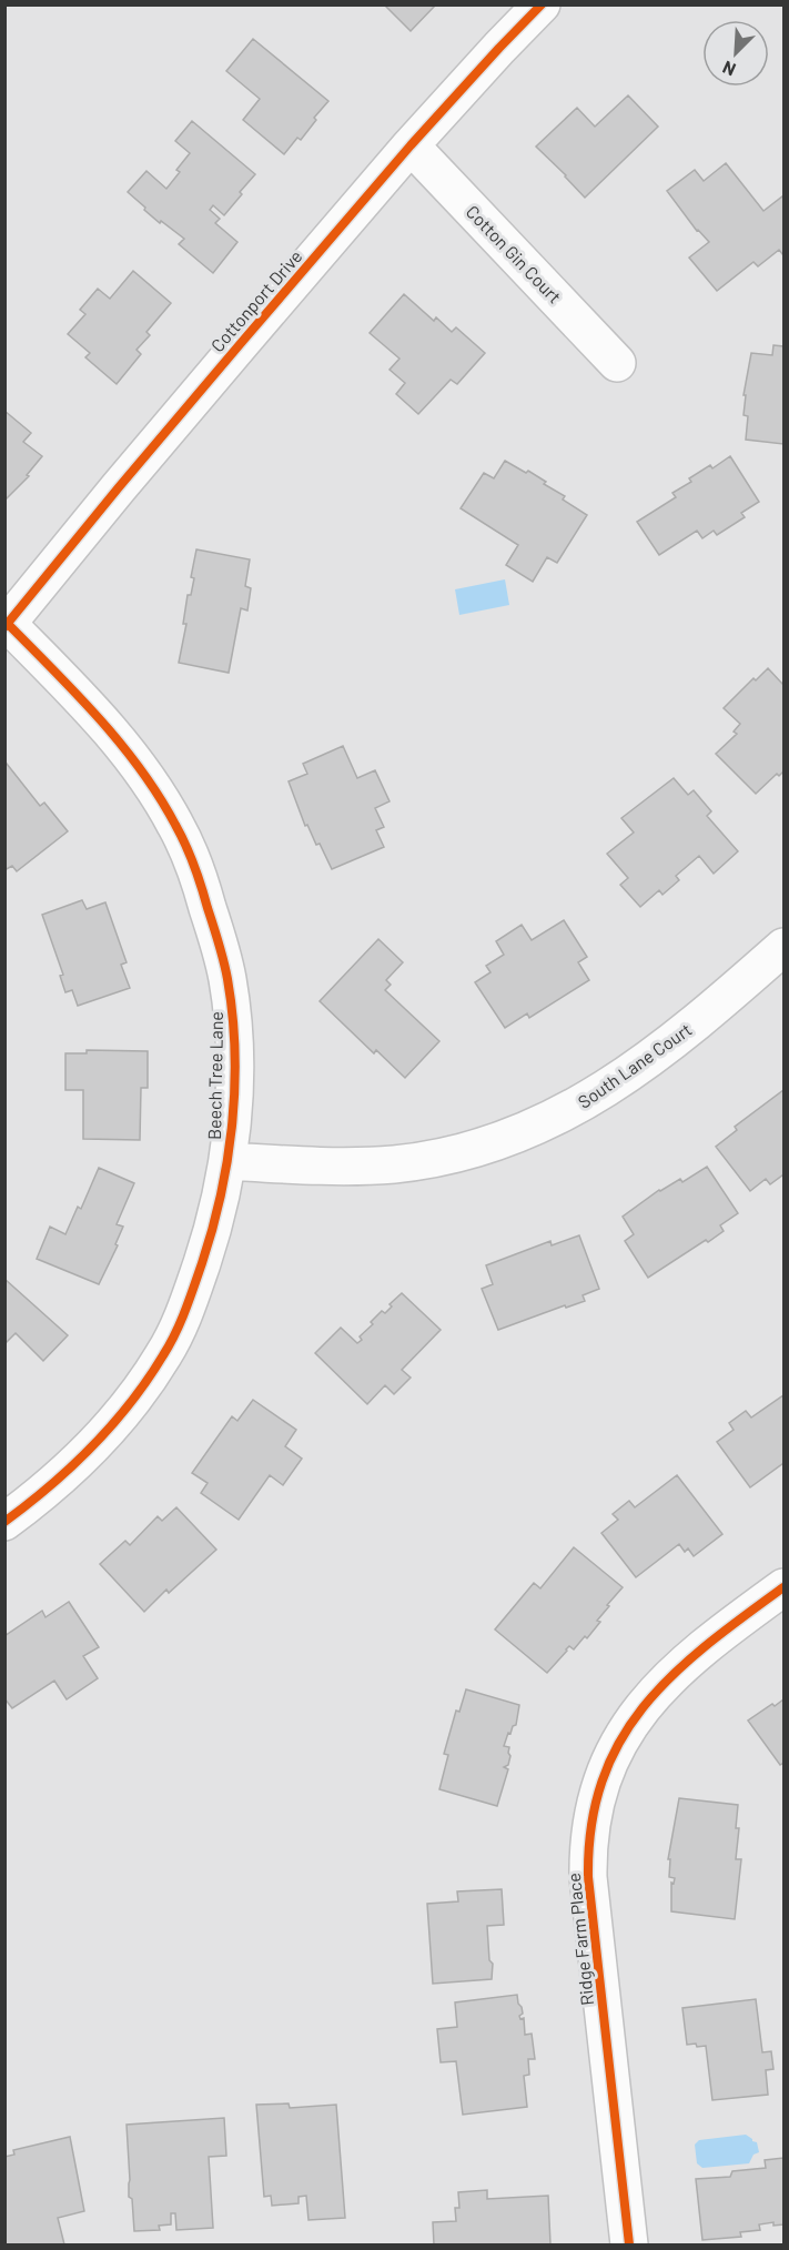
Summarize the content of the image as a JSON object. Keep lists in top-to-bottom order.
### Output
{
  "streets": {
    "street": [
      "Cotton Gin Court",
      "Cottonport Drive",
      "South Lane Court",
      "Beech Tree Lane",
      "Ridge Farm Place"
    ]
  },
  "crossings": [
    ["Cotton Gin Court", "Cottonport Drive"],
    ["Cottonport Drive", "Beech Tree Lane"],
    ["South Lane Court", "Beech Tree Lane"]
  ],
  "north": "bottom left"
}
